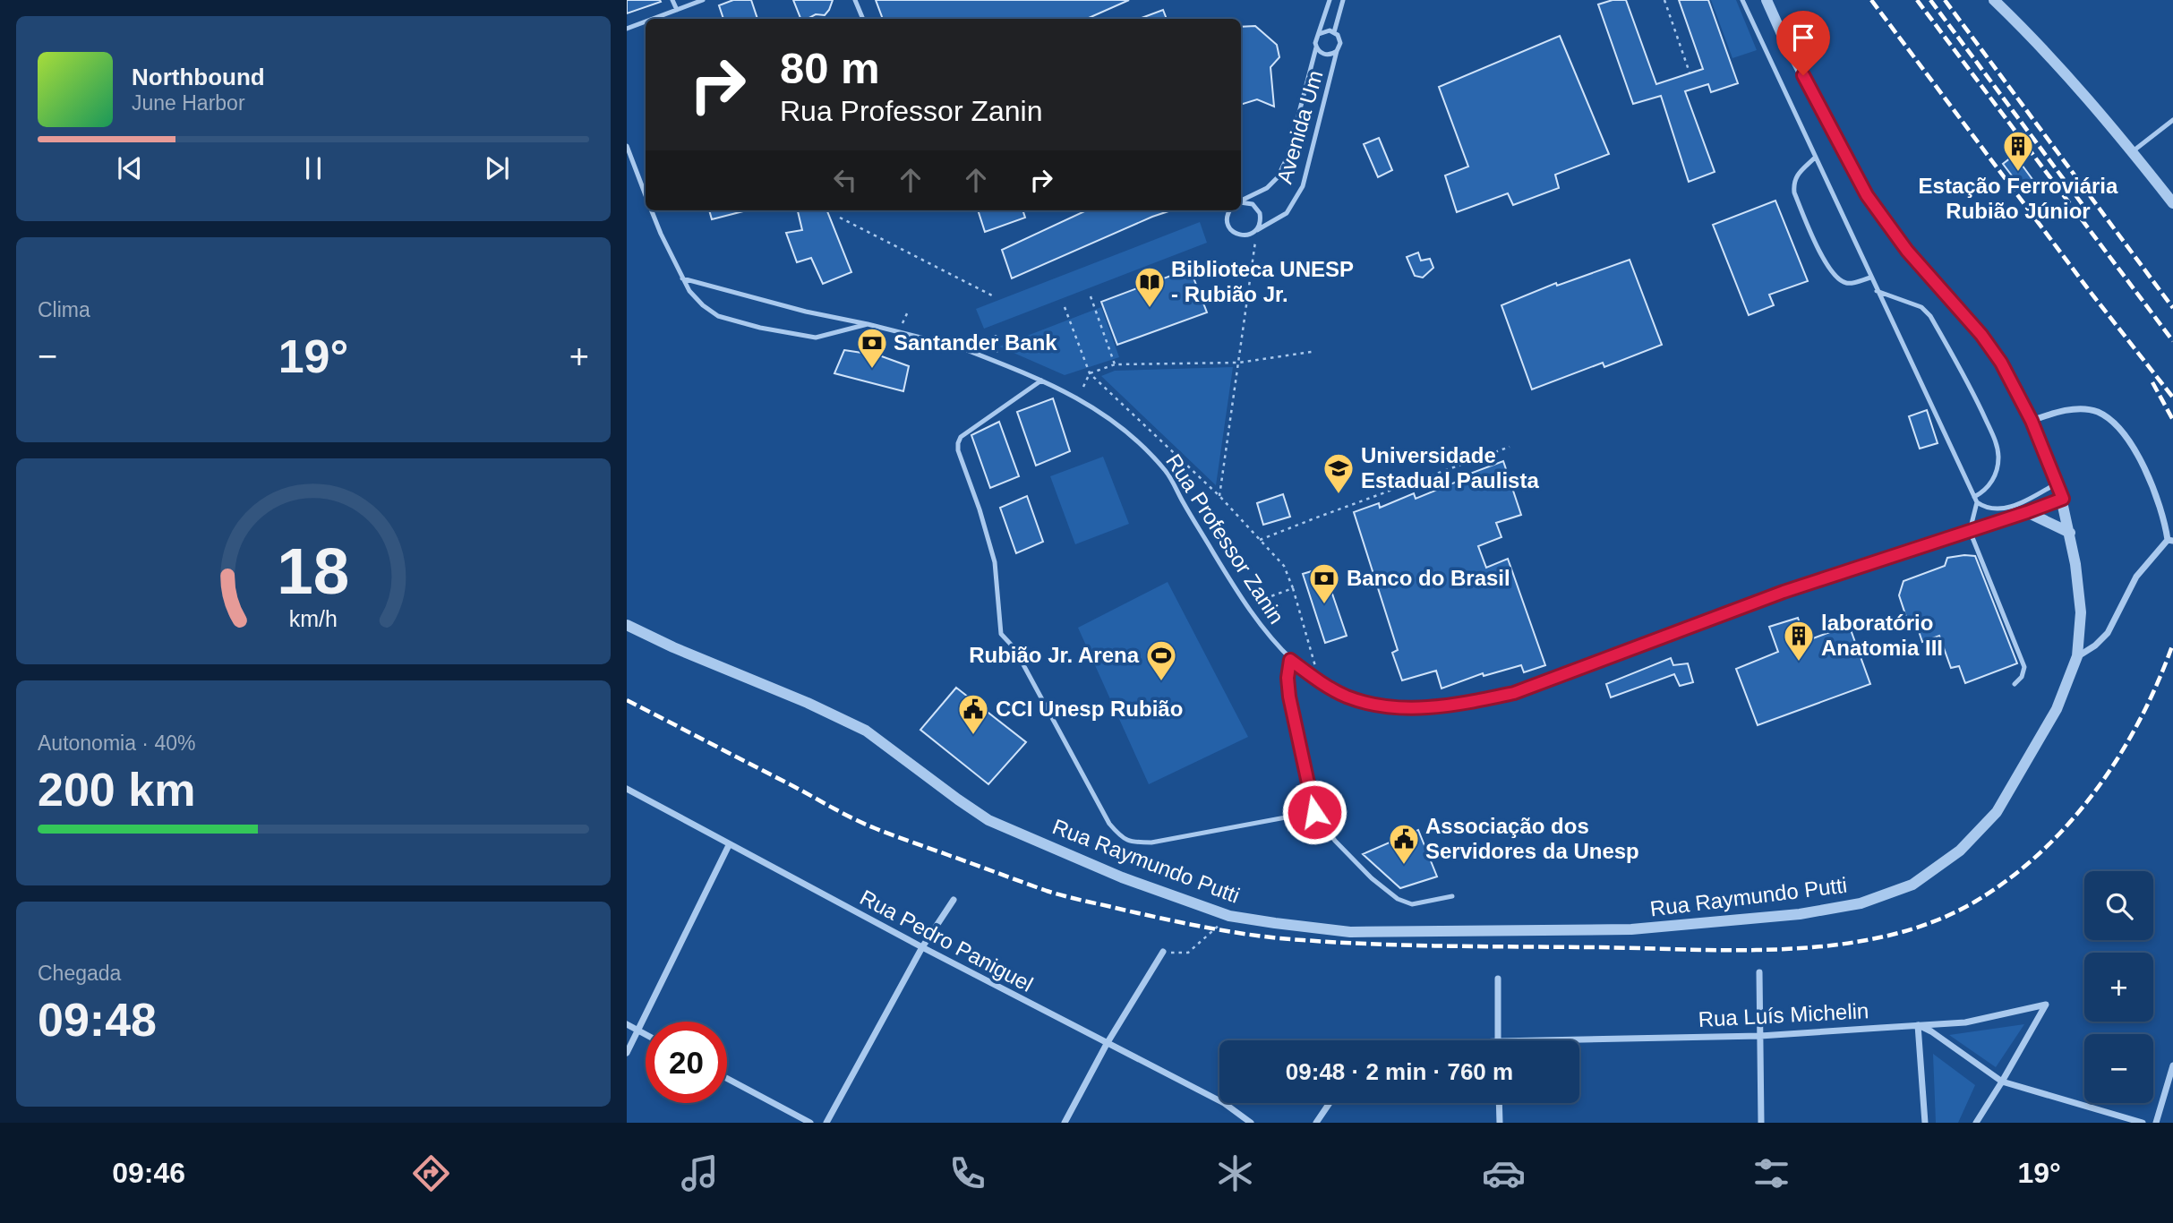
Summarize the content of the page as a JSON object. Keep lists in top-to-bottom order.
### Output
{
  "streets": {
    "street": ["Rua Raymundo Putti", "Rua Pedro Paniguel", "Rua Luís Michelin"],
    "lane": ["Avenida Um", "Rua Professor Zanin"]
  },
  "crossings": [
    ["Rua Professor Zanin", "Rua Raymundo Putti"]
  ],
  "places": {
    "building": ["Estação Ferroviária Rubião Júnior", "laboratório Anatomia III"],
    "library": ["Biblioteca UNESP - Rubião Jr."],
    "bank": ["Santander Bank", "Banco do Brasil"],
    "school or university": ["Universidade Estadual Paulista"],
    "sports": ["Rubião Jr. Arena"],
    "public building": ["CCI Unesp Rubião", "Associação dos Servidores da Unesp"]
  },
  "page": {
    "turn": ["80 m", "Rua Professor Zanin"],
    "song": ["Northbound", "June Harbor"],
    "tile": [
      "Clima",
      ["Autonomia · 40%", "200 km"],
      ["Chegada", "09:48"]
    ],
    "heat": ["−", "19°", "+"],
    "map_buttons": ["+", "−"],
    "limit": "20",
    "trip": "09:48 · 2 min · 760 m",
    "tabs": ["09:46", "19°"],
    "gauge": ["18", "km/h"]
  }
}
